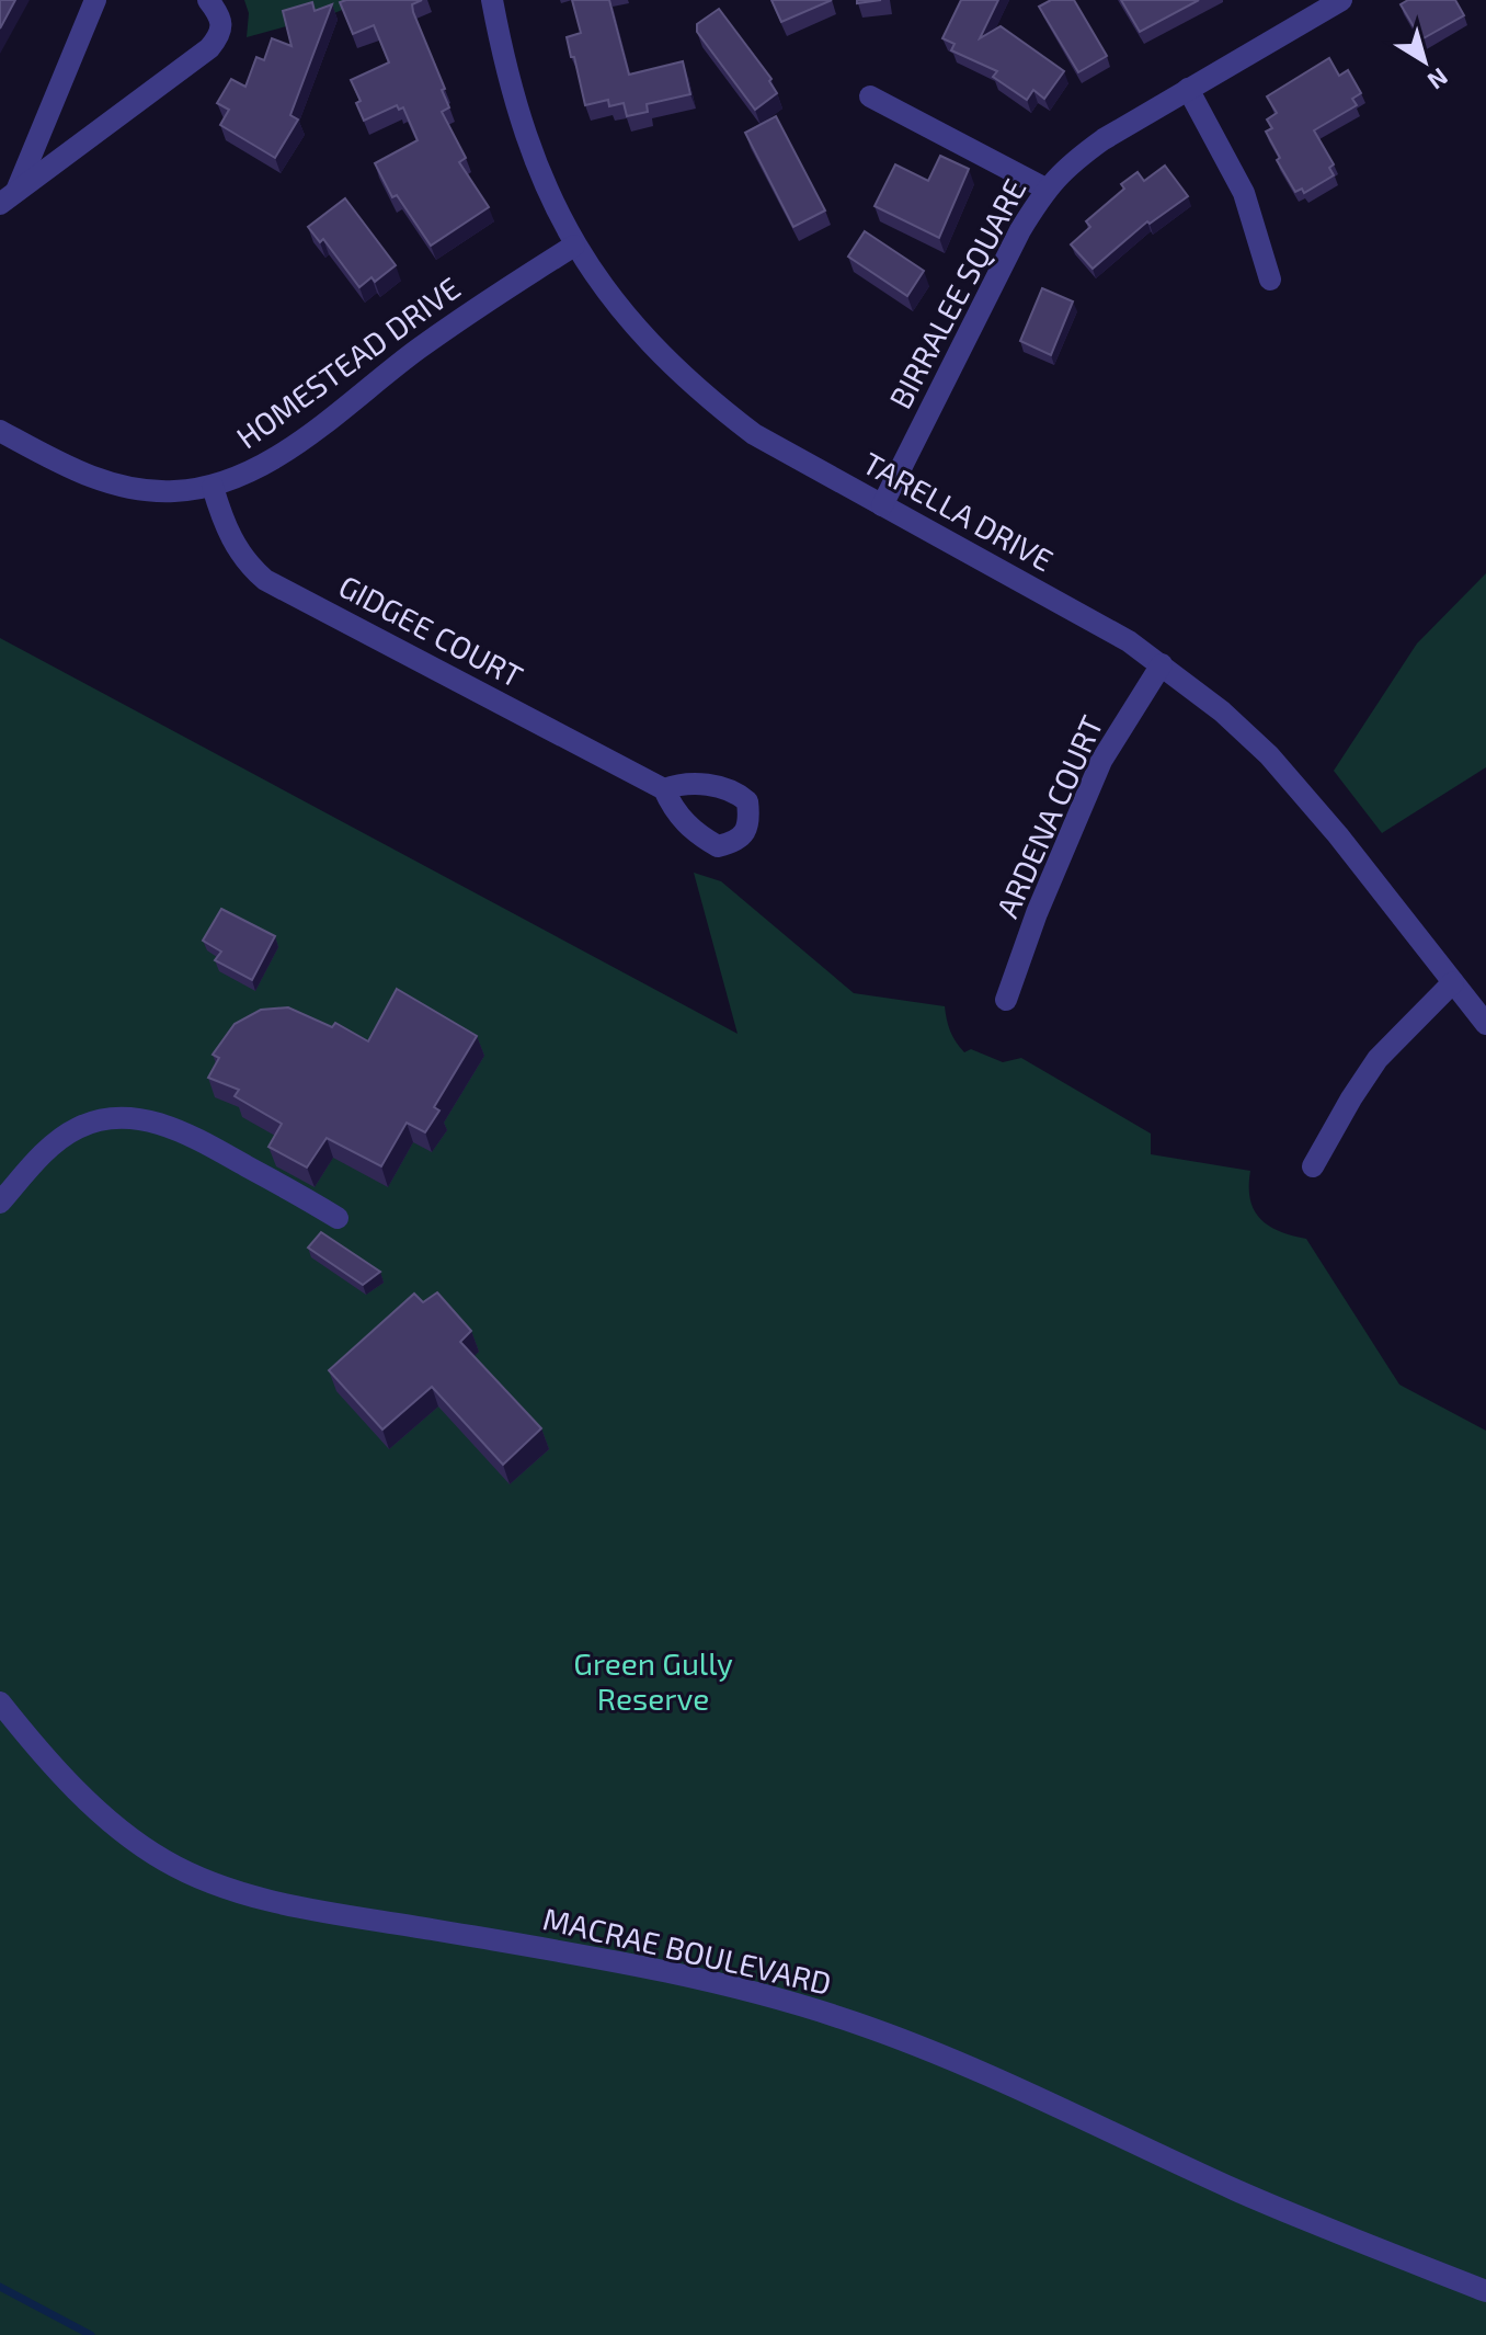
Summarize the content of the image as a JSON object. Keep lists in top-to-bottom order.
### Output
{
  "streets": {
    "street": [
      "BIRRALEE SQUARE",
      "HOMESTEAD DRIVE",
      "TARELLA DRIVE",
      "GIDGEE COURT",
      "ARDENA COURT",
      "MACRAE BOULEVARD"
    ]
  },
  "crossings": [
    ["BIRRALEE SQUARE", "TARELLA DRIVE"],
    ["HOMESTEAD DRIVE", "TARELLA DRIVE"],
    ["HOMESTEAD DRIVE", "GIDGEE COURT"],
    ["TARELLA DRIVE", "ARDENA COURT"]
  ],
  "parks": ["Green Gully Reserve"],
  "north": "bottom right"
}
